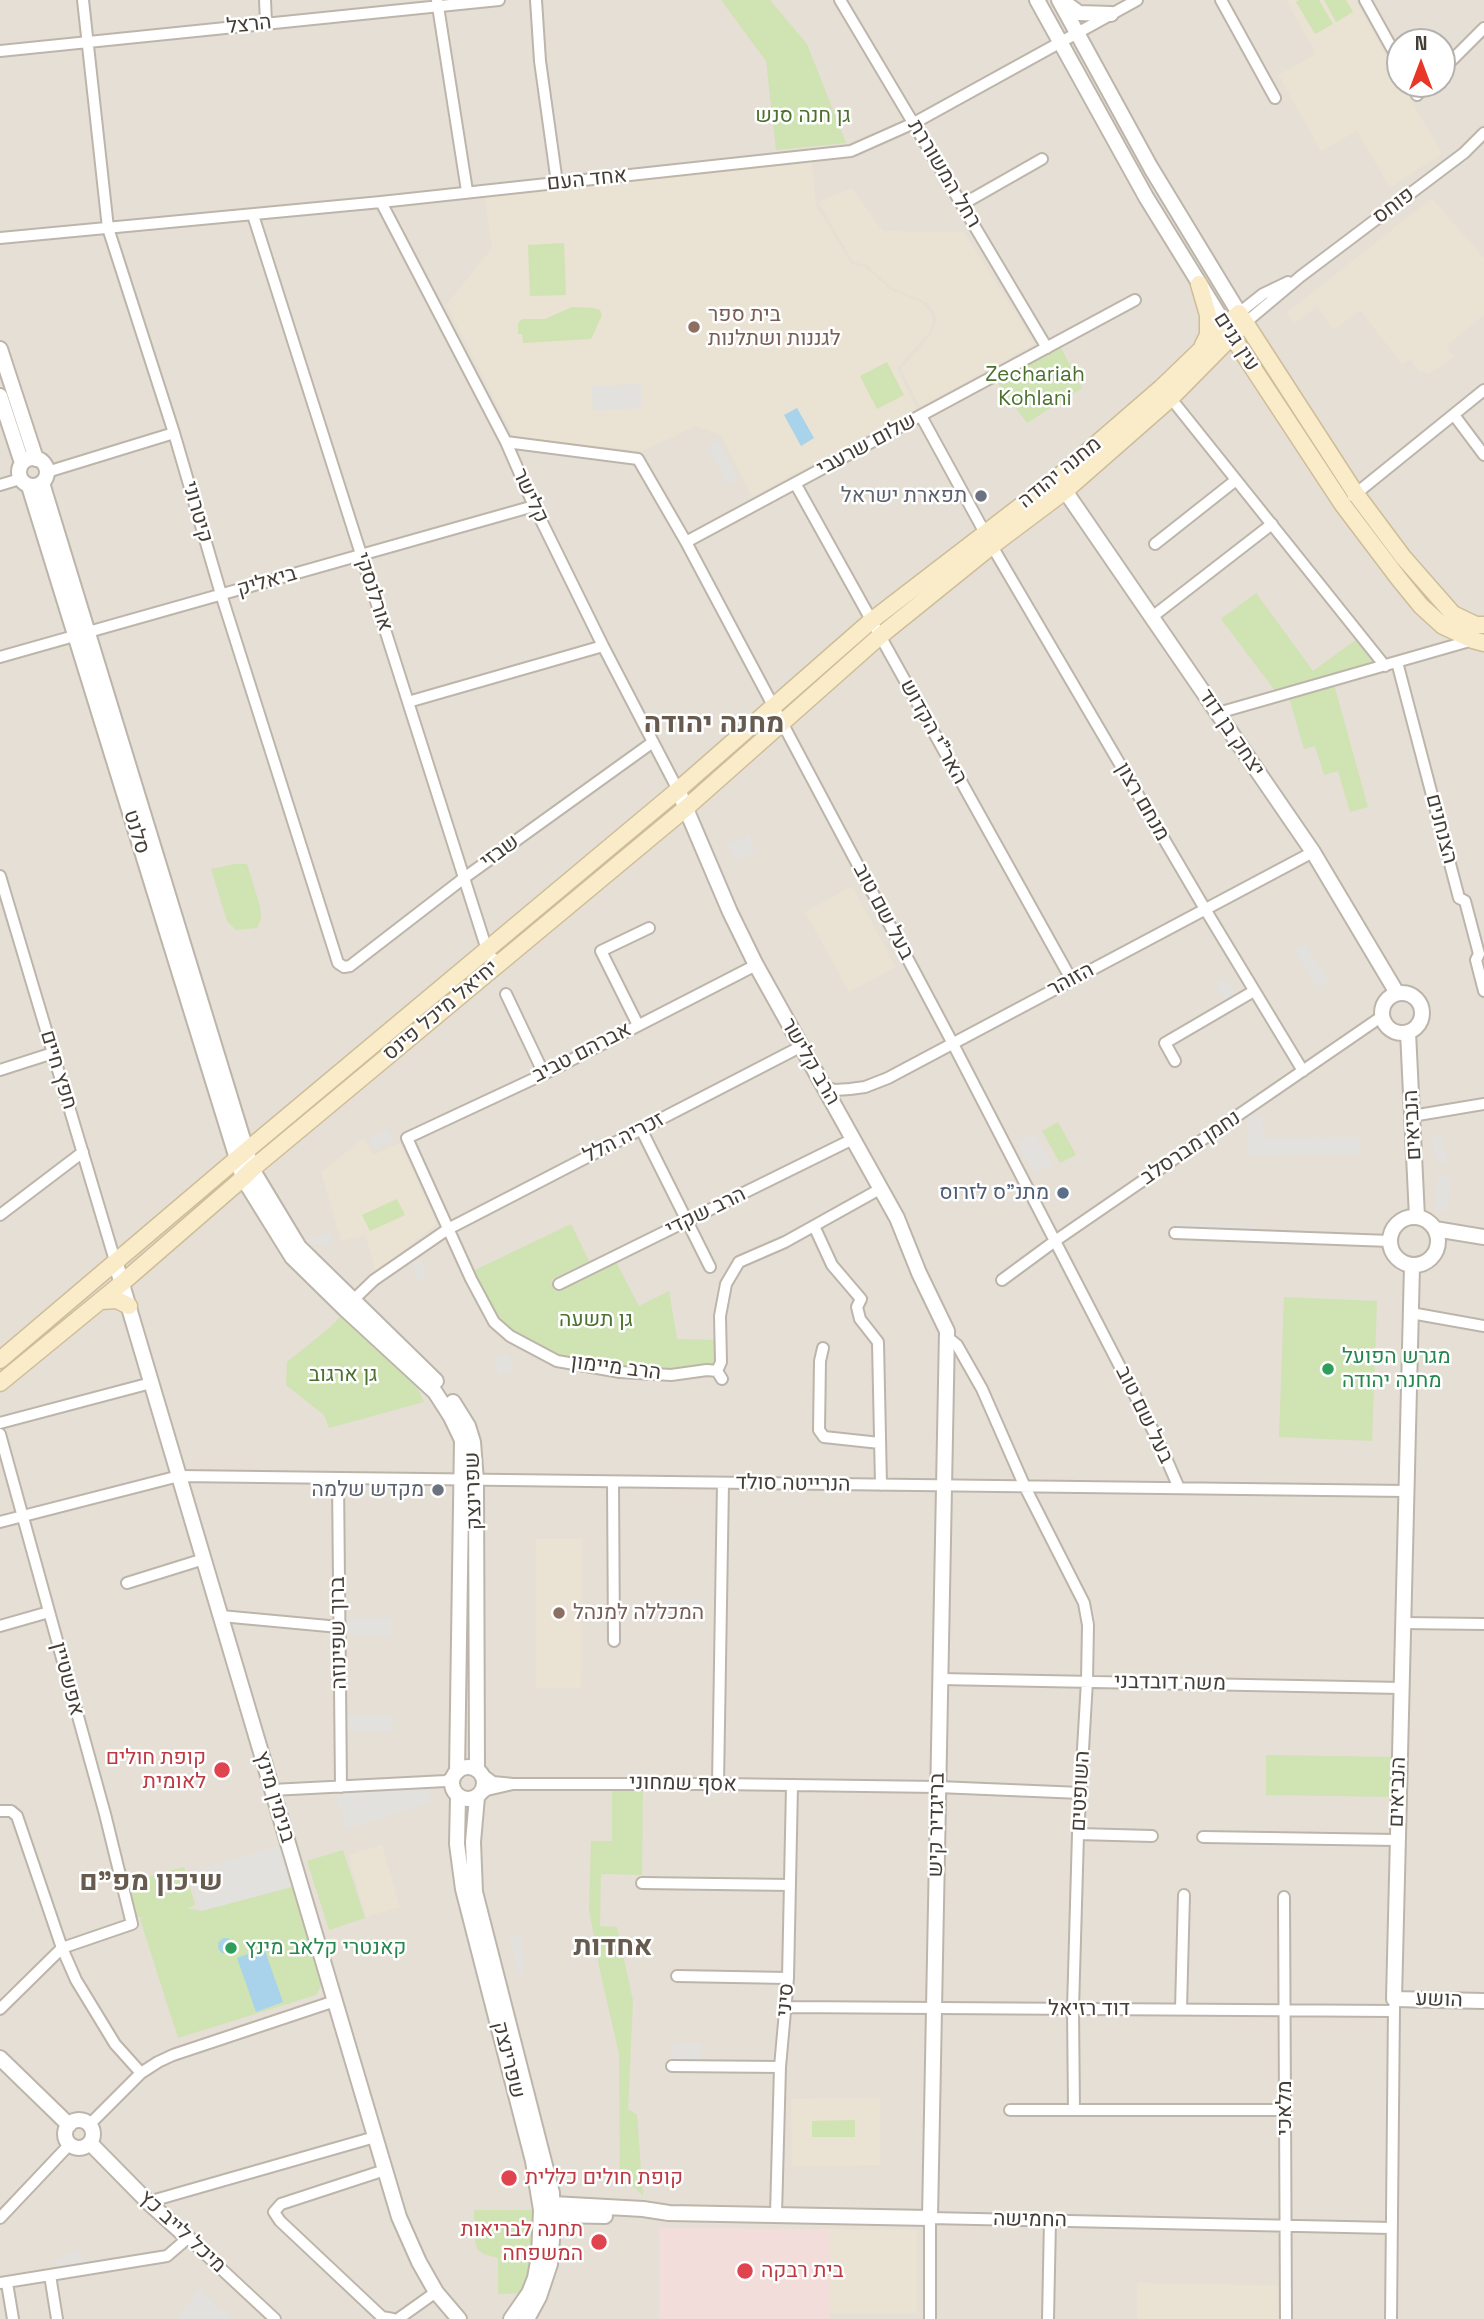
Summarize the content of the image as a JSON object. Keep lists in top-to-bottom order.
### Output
{
  "streets": {
    "main road": [
      "פוחס",
      "עין גנים",
      "מחנה יהודה",
      "יחיאל מיכל פינס"
    ],
    "street": [
      "הרצל",
      "רחל המשוררת",
      "אחד העם",
      "שלום שרעבי",
      "קלישר",
      "קיטרוני",
      "ביאליק",
      "אורלנסקי",
      "האר\"י הקדוש",
      "יצחק בן דוד",
      "מנחם רצון",
      "הצנחנים",
      "סלנט",
      "שבזי",
      "בעל שם טוב",
      "הזוהר",
      "אברהם טביב",
      "הרב קלישר",
      "חפץ חיים",
      "הנביאים",
      "זכריה הלל",
      "נחמן מברסלב",
      "הרב שקדי",
      "הרב מיימון",
      "הנרייטה סולד",
      "שפרינצק",
      "ברוך שפינוזה",
      "אפשטיין",
      "משה דובדבני",
      "אסף שמחוני",
      "השופטים",
      "בנימין מינץ",
      "בריגדיר קיש",
      "סיני",
      "הושע",
      "דוד רזיאל",
      "מלאכי",
      "החמישה",
      "מיכל לייב כץ"
    ]
  },
  "crossings": [
    ["הרצל", "קיטרוני"],
    ["רחל המשוררת", "אחד העם"],
    ["רחל המשוררת", "שלום שרעבי"],
    ["אחד העם", "עין גנים"],
    ["אחד העם", "קלישר"],
    ["אחד העם", "קיטרוני"],
    ["אחד העם", "אורלנסקי"],
    ["פוחס", "עין גנים"],
    ["פוחס", "מחנה יהודה"],
    ["עין גנים", "מחנה יהודה"],
    ["שלום שרעבי", "האר\"י הקדוש"],
    ["שלום שרעבי", "מנחם רצון"],
    ["שלום שרעבי", "בעל שם טוב"],
    ["מחנה יהודה", "האר\"י הקדוש"],
    ["מחנה יהודה", "יצחק בן דוד"],
    ["מחנה יהודה", "מנחם רצון"],
    ["מחנה יהודה", "יחיאל מיכל פינס"],
    ["קלישר", "ביאליק"],
    ["קלישר", "שבזי"],
    ["קלישר", "בעל שם טוב"],
    ["קלישר", "יחיאל מיכל פינס"],
    ["קלישר", "הרב קלישר"],
    ["קיטרוני", "ביאליק"],
    ["קיטרוני", "שבזי"],
    ["ביאליק", "אורלנסקי"],
    ["ביאליק", "סלנט"],
    ["אורלנסקי", "שבזי"],
    ["אורלנסקי", "יחיאל מיכל פינס"],
    ["האר\"י הקדוש", "הזוהר"],
    ["האר\"י הקדוש", "יחיאל מיכל פינס"],
    ["יצחק בן דוד", "הזוהר"],
    ["יצחק בן דוד", "הנביאים"],
    ["יצחק בן דוד", "נחמן מברסלב"],
    ["מנחם רצון", "הזוהר"],
    ["מנחם רצון", "נחמן מברסלב"],
    ["סלנט", "יחיאל מיכל פינס"],
    ["סלנט", "שפרינצק"],
    ["בעל שם טוב", "הזוהר"],
    ["בעל שם טוב", "יחיאל מיכל פינס"],
    ["בעל שם טוב", "נחמן מברסלב"],
    ["בעל שם טוב", "הנרייטה סולד"],
    ["הזוהר", "הרב קלישר"],
    ["יחיאל מיכל פינס", "הרב קלישר"],
    ["יחיאל מיכל פינס", "חפץ חיים"],
    ["יחיאל מיכל פינס", "שפרינצק"],
    ["יחיאל מיכל פינס", "בנימין מינץ"],
    ["אברהם טביב", "הרב קלישר"],
    ["אברהם טביב", "הרב מיימון"],
    ["הרב קלישר", "זכריה הלל"],
    ["הרב קלישר", "הרב שקדי"],
    ["הרב קלישר", "השופטים"],
    ["הרב קלישר", "בריגדיר קיש"],
    ["חפץ חיים", "בנימין מינץ"],
    ["הנביאים", "נחמן מברסלב"],
    ["הנביאים", "הנרייטה סולד"],
    ["הנביאים", "משה דובדבני"],
    ["הנביאים", "הושע"],
    ["הנביאים", "דוד רזיאל"],
    ["הנביאים", "החמישה"],
    ["זכריה הלל", "הרב מיימון"],
    ["זכריה הלל", "שפרינצק"],
    ["הנרייטה סולד", "שפרינצק"],
    ["הנרייטה סולד", "ברוך שפינוזה"],
    ["הנרייטה סולד", "אפשטיין"],
    ["הנרייטה סולד", "השופטים"],
    ["הנרייטה סולד", "בנימין מינץ"],
    ["הנרייטה סולד", "בריגדיר קיש"],
    ["שפרינצק", "אסף שמחוני"],
    ["שפרינצק", "החמישה"],
    ["משה דובדבני", "השופטים"],
    ["משה דובדבני", "בריגדיר קיש"],
    ["אסף שמחוני", "השופטים"],
    ["אסף שמחוני", "בריגדיר קיש"],
    ["אסף שמחוני", "סיני"],
    ["השופטים", "בריגדיר קיש"],
    ["השופטים", "דוד רזיאל"],
    ["בריגדיר קיש", "דוד רזיאל"],
    ["בריגדיר קיש", "החמישה"],
    ["סיני", "דוד רזיאל"],
    ["סיני", "החמישה"],
    ["הושע", "דוד רזיאל"],
    ["דוד רזיאל", "מלאכי"],
    ["מלאכי", "החמישה"]
  ],
  "districts": ["מחנה יהודה", "שיכון מפ\"ם", "אחדות"],
  "parks": [
    "גן חנה סנש",
    "Zechariah Kohlani",
    "גן תשעה",
    "גן ארגוב"
  ],
  "places": [
    "בית ספר לגננות ושתלנות",
    "תפארת ישראל",
    "מתנ\"ס לזרוס",
    "מגרש הפועל מחנה יהודה",
    "מקדש שלמה",
    "המכללה למנהל",
    "קופת חולים לאומית",
    "קאנטרי קלאב מינץ",
    "קופת חולים כללית",
    "תחנה לבריאות המשפחה",
    "בית רבקה"
  ],
  "north": "top"
}
